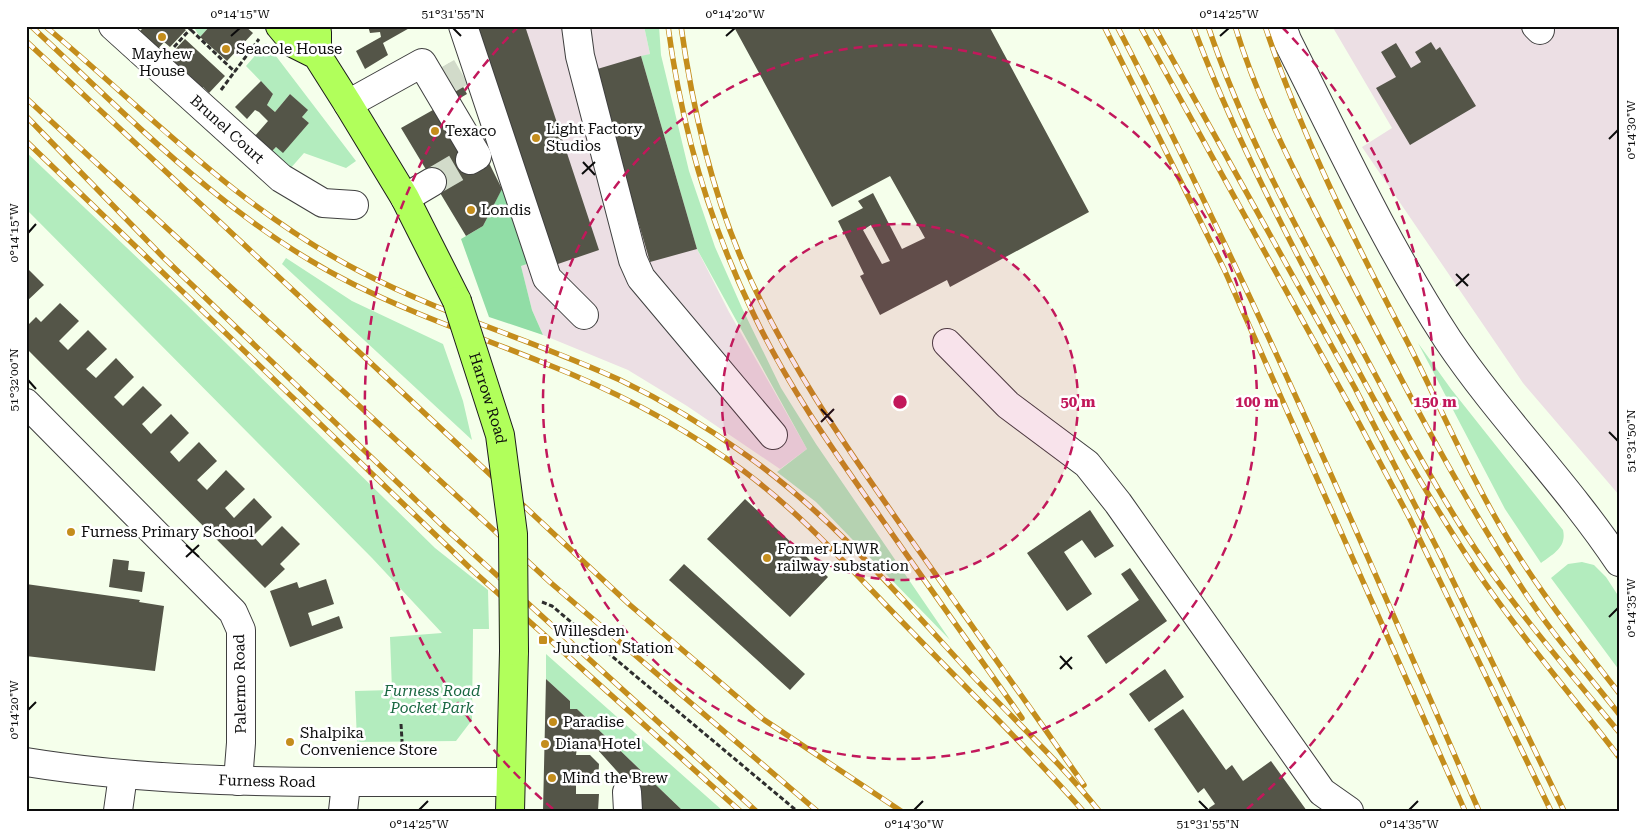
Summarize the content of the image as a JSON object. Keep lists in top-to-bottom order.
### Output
{
  "streets": {
    "main road": ["Harrow Road"],
    "street": ["Brunel Court", "Palermo Road", "Furness Road"]
  },
  "crossings": [
    ["Harrow Road", "Furness Road"],
    ["Palermo Road", "Furness Road"]
  ],
  "parks": ["Furness Road Pocket Park"],
  "places": {
    "other": [
      "Mayhew House",
      "Seacole House",
      "Texaco",
      "Light Factory Studios",
      "Londis",
      "Furness Primary School",
      "Former LNWR railway substation",
      "Paradise",
      "Shalpika Convenience Store",
      "Diana Hotel",
      "Mind the Brew"
    ],
    "transit": ["Willesden Junction Station"]
  },
  "coordinates": [
    "0°14'15\"W",
    "51°31'55\"N",
    "0°14'20\"W",
    "0°14'25\"W",
    "0°14'30\"W",
    "51°32'00\"N",
    "51°31'50\"N",
    "0°14'35\"W"
  ],
  "rings": ["50 m", "100 m", "150 m"]
}
